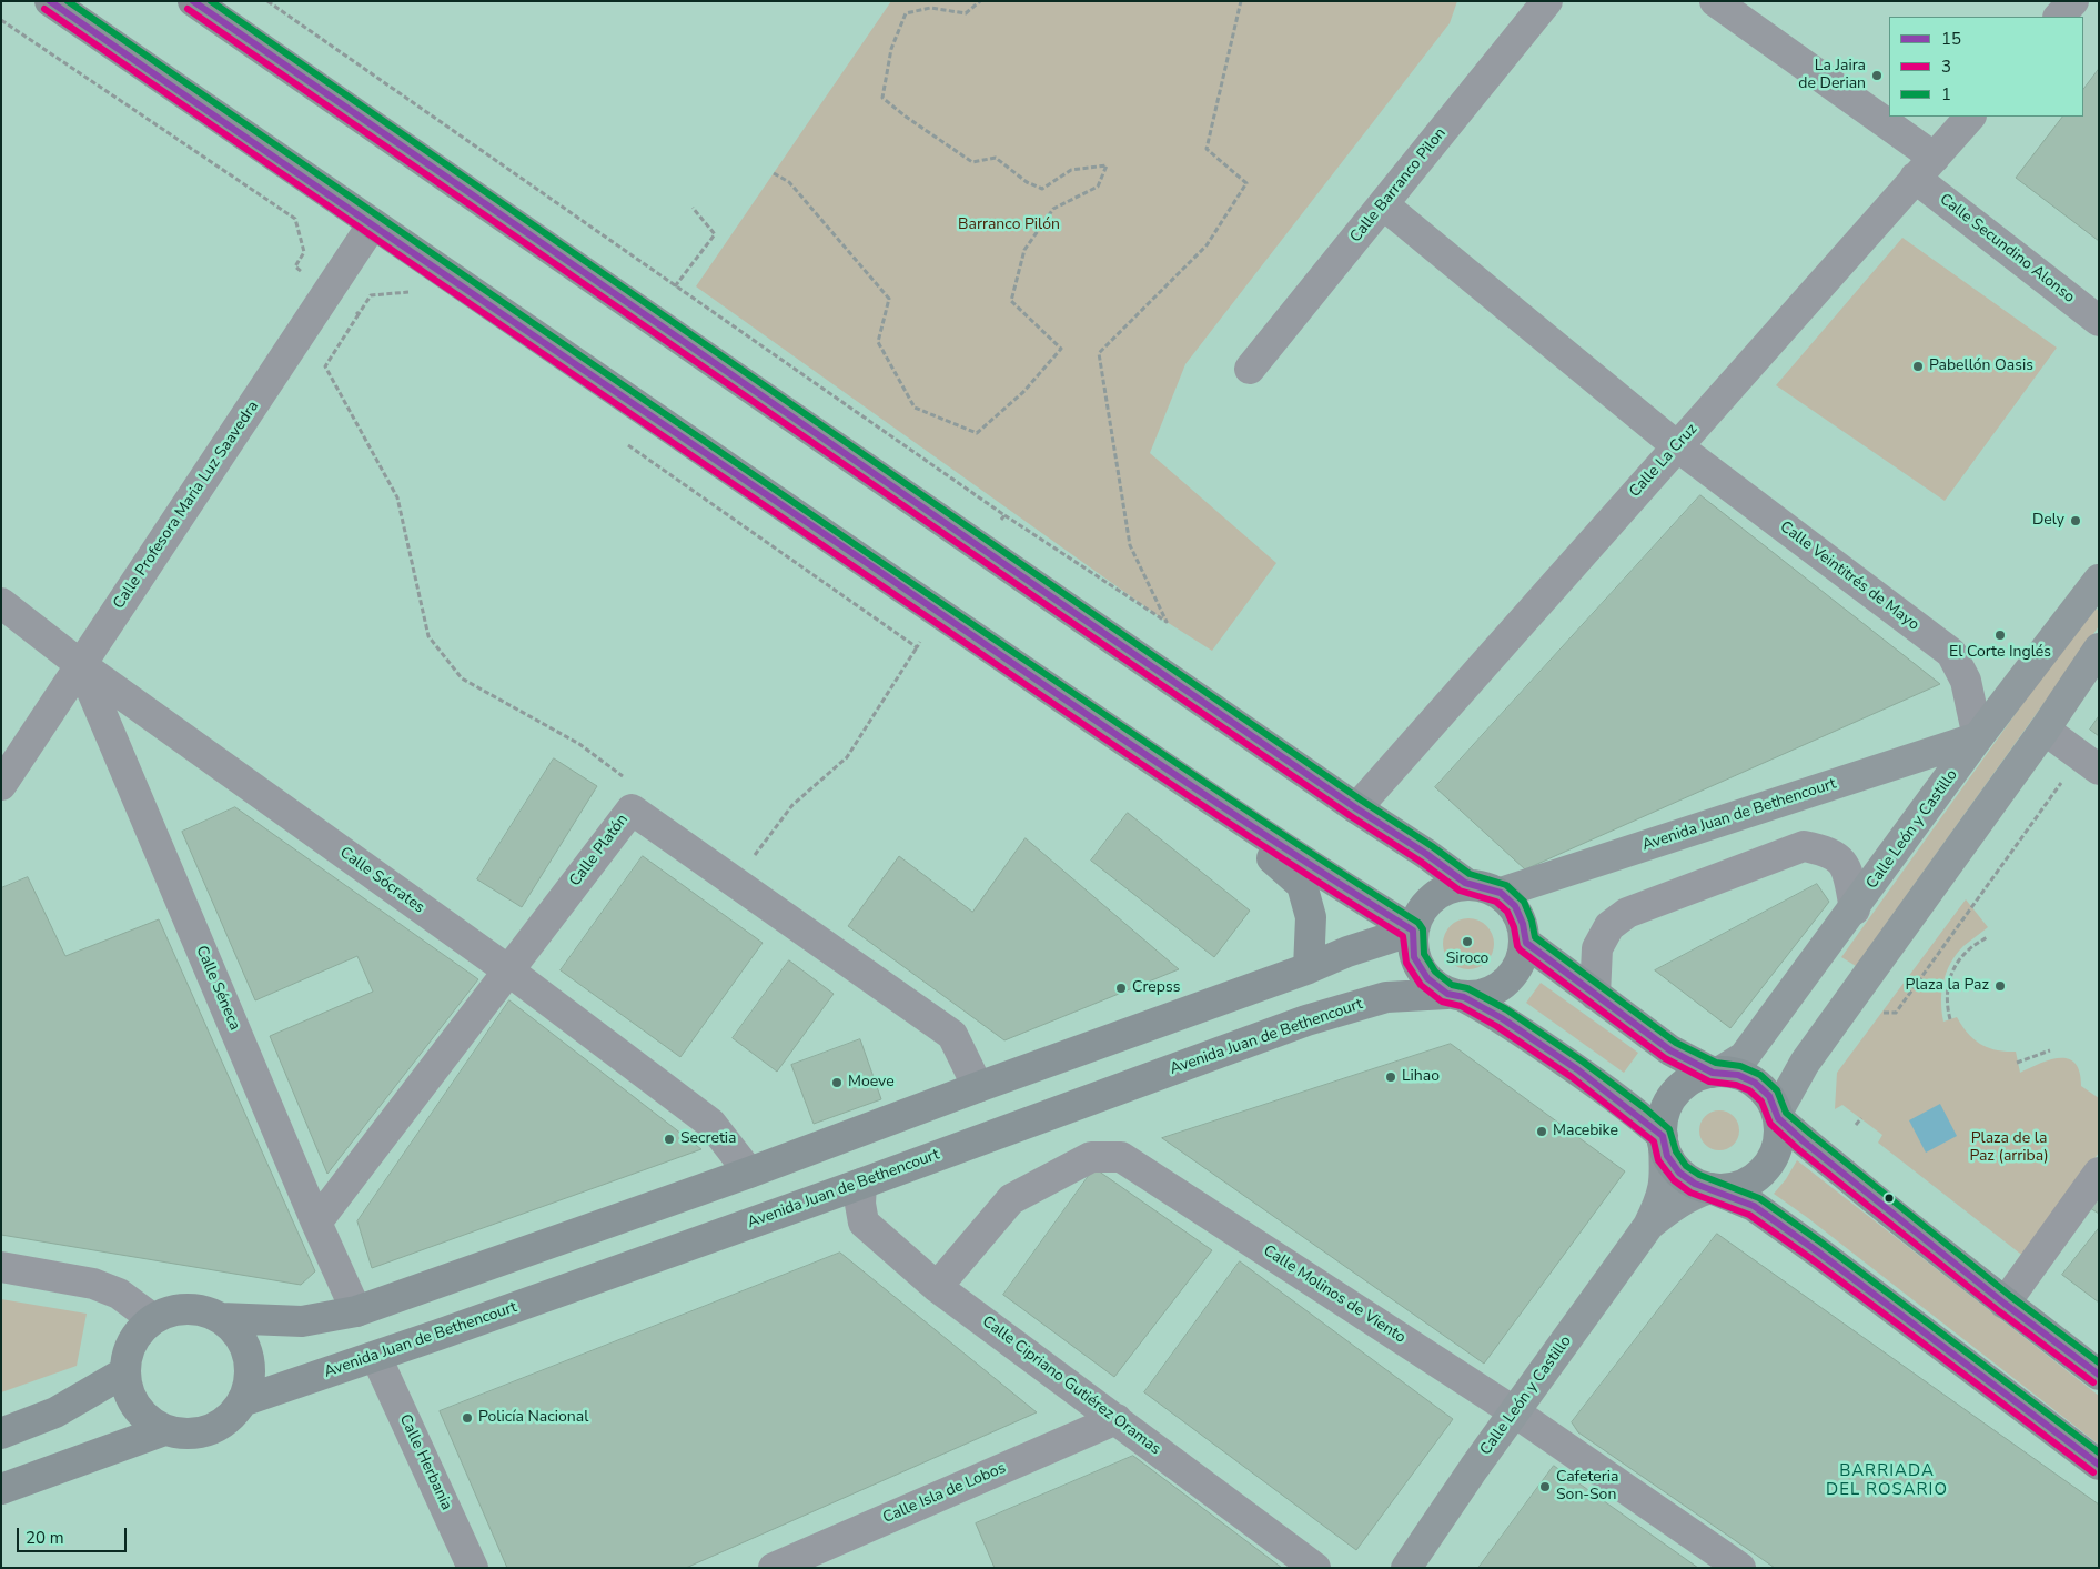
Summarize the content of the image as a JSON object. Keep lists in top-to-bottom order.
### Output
{
  "streets": {
    "main road": ["Avenida Juan de Bethencourt", "Calle León y Castillo"],
    "street": [
      "Calle Barranco Pilon",
      "Calle Secundino Alonso",
      "Calle La Cruz",
      "Calle Profesora Maria Luz Saavedra",
      "Calle Veintitrés de Mayo",
      "Calle Platón",
      "Calle Sócrates",
      "Calle Séneca",
      "Calle Molinos de Viento",
      "Calle Cipriano Gutiérez Oramas",
      "Calle Herbania",
      "Calle Isla de Lobos"
    ]
  },
  "crossings": [
    ["Calle Barranco Pilon", "Calle Veintitrés de Mayo"],
    ["Calle Secundino Alonso", "Calle La Cruz"],
    ["Calle La Cruz", "Calle Veintitrés de Mayo"],
    ["Calle Profesora Maria Luz Saavedra", "Calle Sócrates"],
    ["Calle Profesora Maria Luz Saavedra", "Calle Séneca"],
    ["Calle Veintitrés de Mayo", "Avenida Juan de Bethencourt"],
    ["Calle Veintitrés de Mayo", "Calle León y Castillo"],
    ["Avenida Juan de Bethencourt", "Calle León y Castillo"],
    ["Avenida Juan de Bethencourt", "Calle Cipriano Gutiérez Oramas"],
    ["Avenida Juan de Bethencourt", "Calle Herbania"],
    ["Calle León y Castillo", "Calle Molinos de Viento"],
    ["Calle Platón", "Calle Sócrates"],
    ["Calle Platón", "Calle Séneca"],
    ["Calle Sócrates", "Calle Séneca"],
    ["Calle Molinos de Viento", "Calle Cipriano Gutiérez Oramas"],
    ["Calle Cipriano Gutiérez Oramas", "Calle Isla de Lobos"]
  ],
  "districts": ["BARRIADA DEL ROSARIO"],
  "parks": ["Barranco Pilón", "Plaza de la Paz (arriba)"],
  "places": [
    "La Jaira de Derian",
    "Pabellón Oasis",
    "Dely",
    "El Corte Inglés",
    "Siroco",
    "Plaza la Paz",
    "Crepss",
    "Lihao",
    "Moeve",
    "Macebike",
    "Secretia",
    "Policía Nacional",
    "Cafeteria Son-Son"
  ],
  "lines": ["transit line 15", "transit line 1", "transit line 3"],
  "legend": ["15", "3", "1"],
  "scale_bar": "20 m"
}
